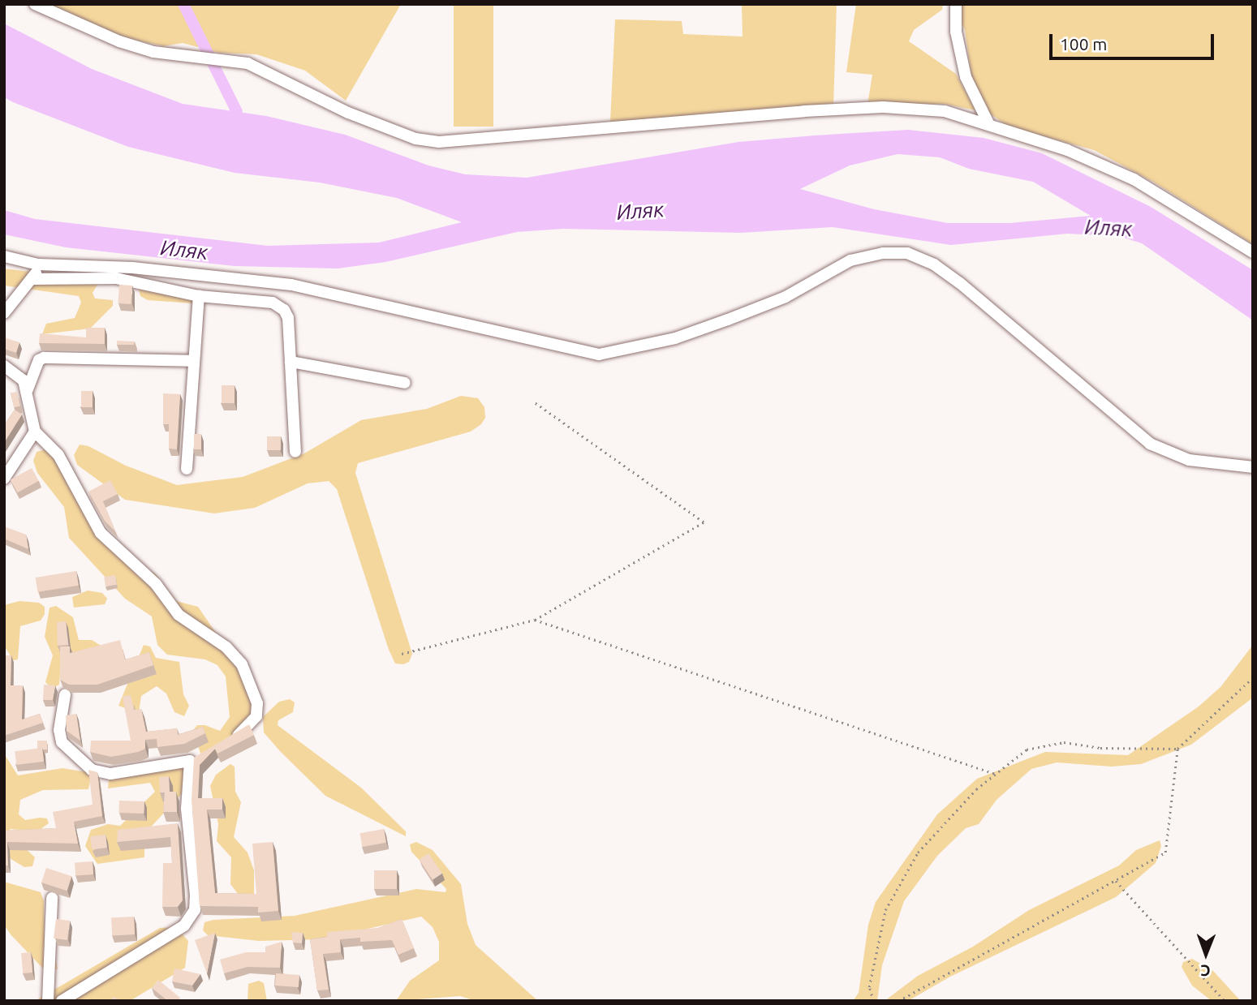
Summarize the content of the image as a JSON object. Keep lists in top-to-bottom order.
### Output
{
  "water": ["Иляк"],
  "scale_bar": "100 m",
  "north": "bottom"
}
